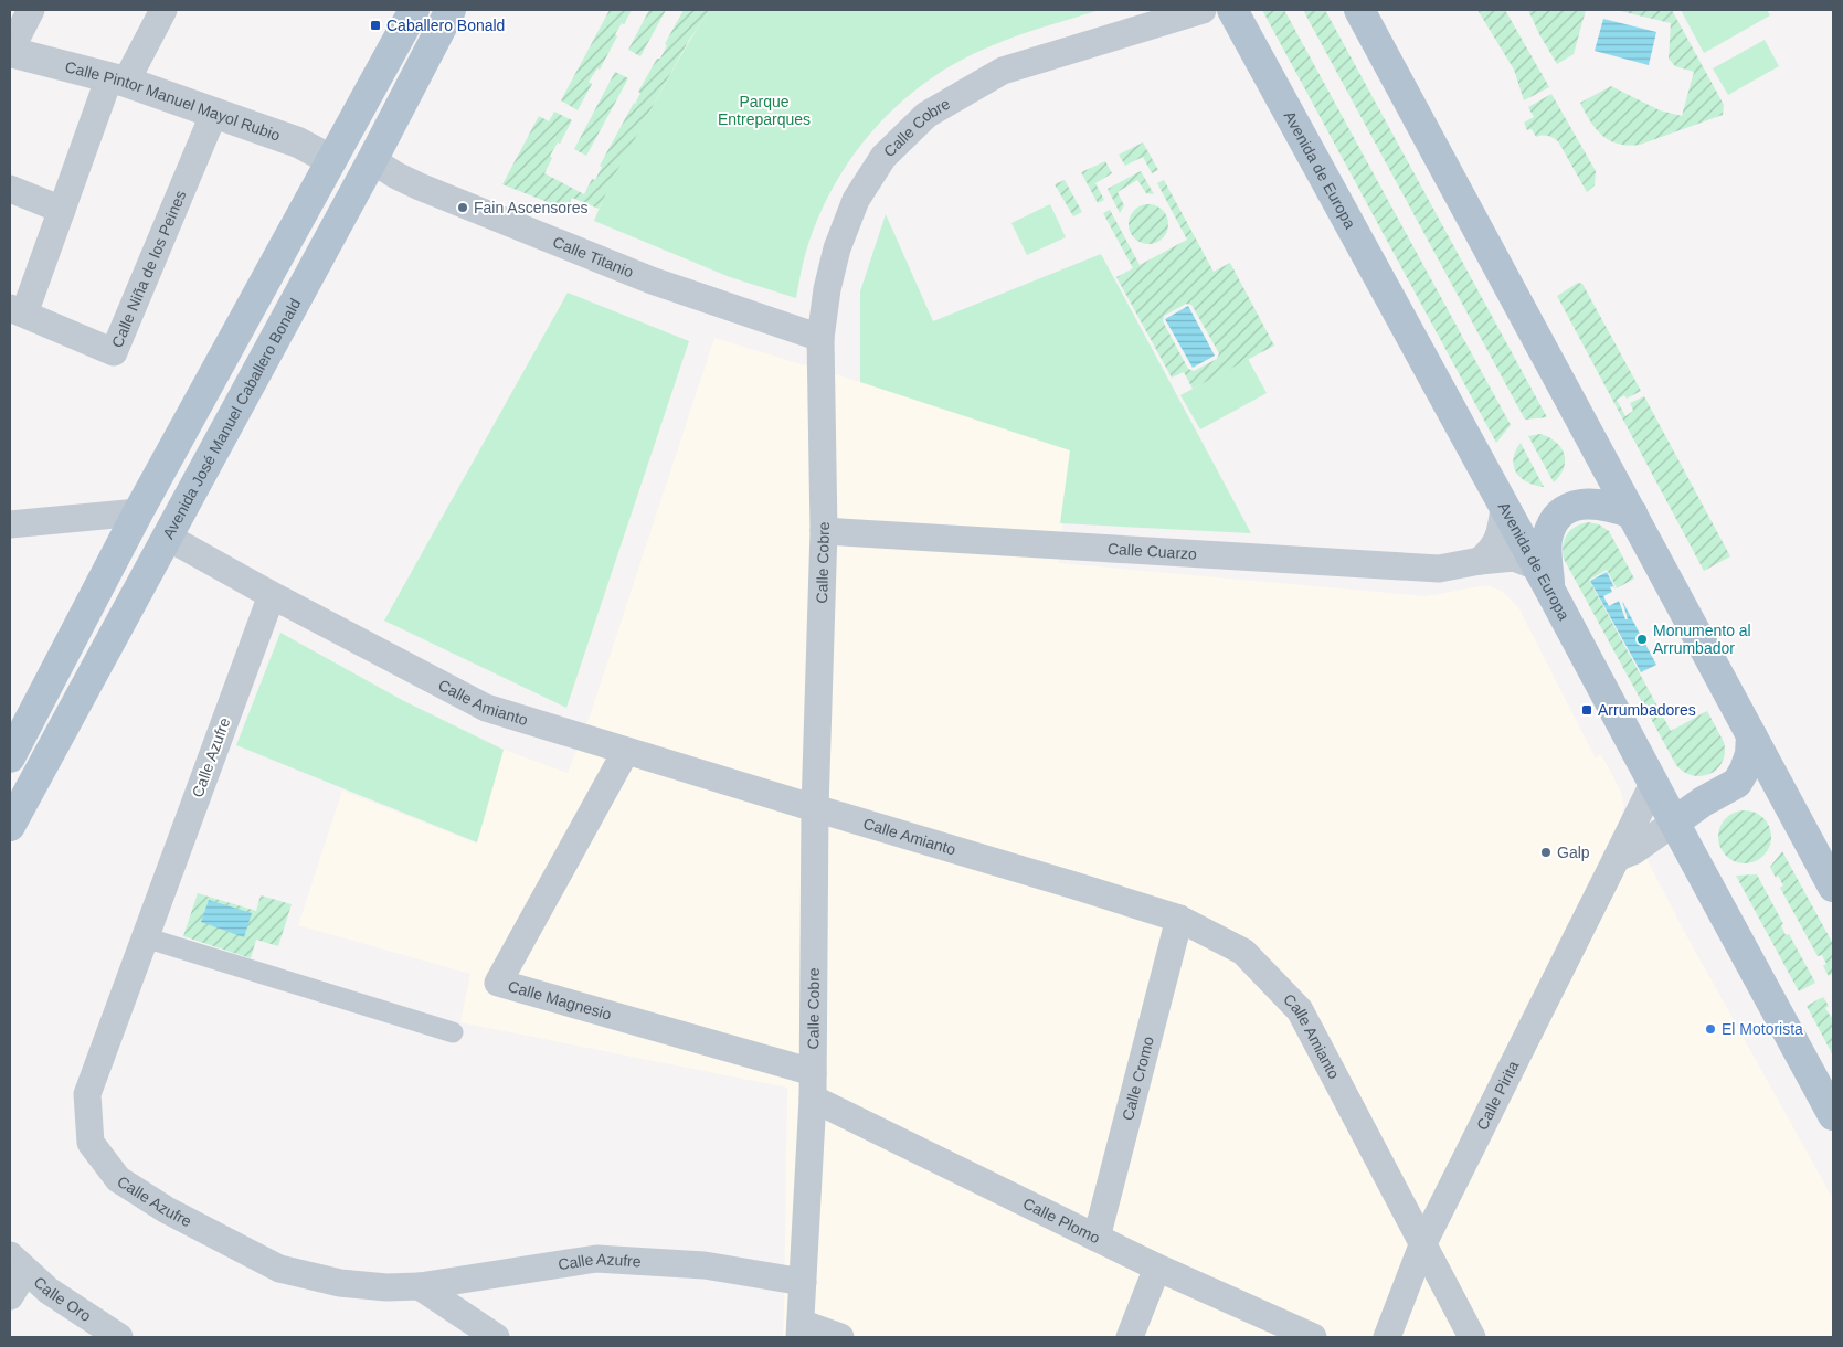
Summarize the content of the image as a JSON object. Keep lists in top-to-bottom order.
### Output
{
  "streets": {
    "main road": ["Avenida de Europa", "Avenida José Manuel Caballero Bonald"],
    "street": [
      "Calle Pintor Manuel Mayol Rubio",
      "Calle Cobre",
      "Calle Titanio",
      "Calle Niña de los Peines",
      "Calle Cuarzo",
      "Calle Amianto",
      "Calle Azufre",
      "Calle Magnesio",
      "Calle Cromo",
      "Calle Pirita",
      "Calle Plomo",
      "Calle Oro"
    ]
  },
  "crossings": [
    ["Calle Pintor Manuel Mayol Rubio", "Calle Niña de los Peines"],
    ["Calle Cobre", "Calle Titanio"],
    ["Calle Cobre", "Calle Cuarzo"],
    ["Calle Cobre", "Calle Amianto"],
    ["Calle Cobre", "Calle Azufre"],
    ["Calle Cobre", "Calle Magnesio"],
    ["Calle Cobre", "Calle Plomo"],
    ["Avenida de Europa", "Calle Cuarzo"],
    ["Avenida de Europa", "Calle Pirita"],
    ["Calle Titanio", "Avenida José Manuel Caballero Bonald"],
    ["Avenida José Manuel Caballero Bonald", "Calle Amianto"],
    ["Calle Amianto", "Calle Azufre"],
    ["Calle Amianto", "Calle Magnesio"],
    ["Calle Amianto", "Calle Cromo"],
    ["Calle Amianto", "Calle Pirita"],
    ["Calle Magnesio", "Calle Plomo"],
    ["Calle Cromo", "Calle Plomo"]
  ],
  "parks": ["Parque Entreparques"],
  "places": {
    "transit": ["Caballero Bonald", "Arrumbadores"],
    "other": [
      "Fain Ascensores",
      "Monumento al Arrumbador",
      "Galp",
      "El Motorista"
    ]
  }
}
